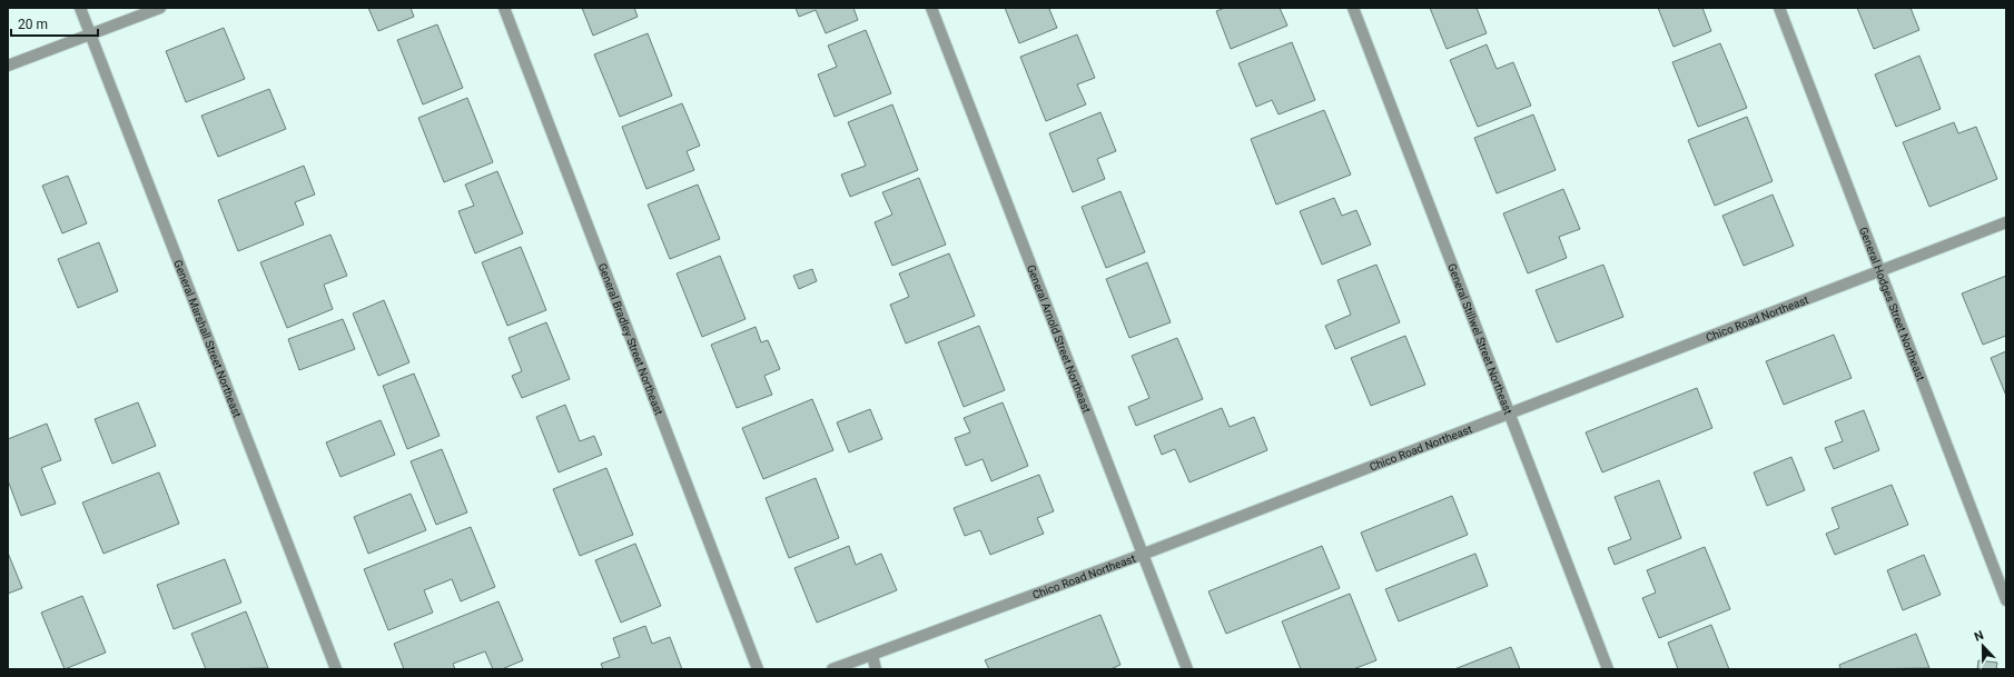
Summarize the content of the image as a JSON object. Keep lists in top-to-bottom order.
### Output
{
  "streets": {
    "street": [
      "General Hodges Street Northeast",
      "Chico Road Northeast",
      "General Marshall Street Northeast",
      "General Bradley Street Northeast",
      "General Arnold Street Northeast",
      "General Stillwel Street Northeast"
    ]
  },
  "crossings": [
    ["General Hodges Street Northeast", "Chico Road Northeast"],
    ["Chico Road Northeast", "General Arnold Street Northeast"],
    ["Chico Road Northeast", "General Stillwel Street Northeast"]
  ],
  "scale_bar": "20 m",
  "north": "top"
}
